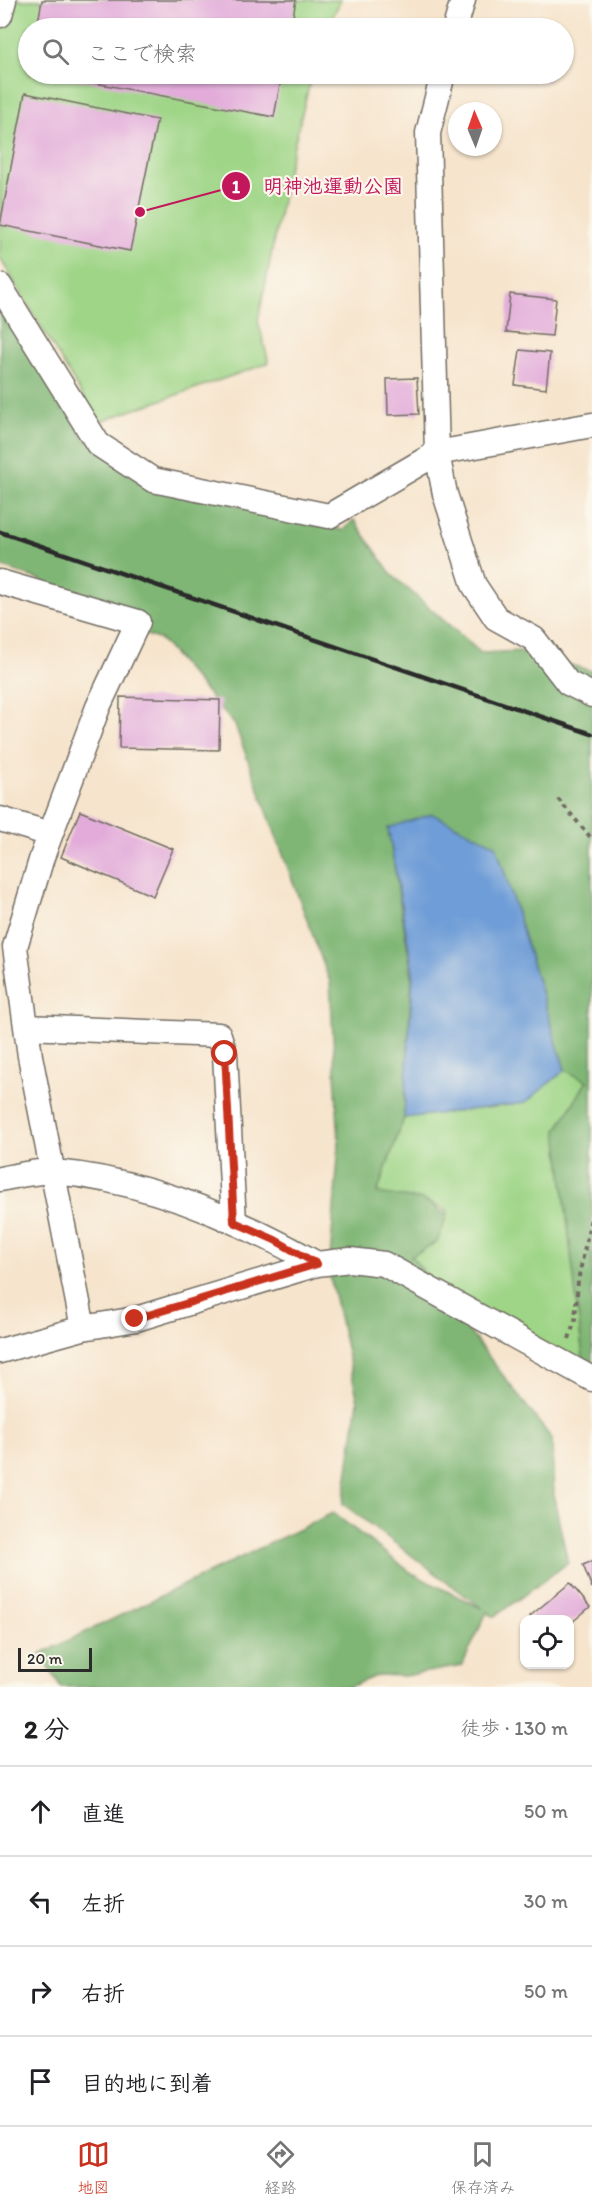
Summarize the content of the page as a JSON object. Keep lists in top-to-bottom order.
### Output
{
  "places": ["明神池運動公園"],
  "scale_bar": "20 m",
  "north": "top",
  "page": {
    "search": "ここで検索",
    "scale": "20 m",
    "heading": ["2 分", "徒歩 · 130 m"],
    "list": [
      ["直進", "50 m"],
      ["左折", "30 m"],
      ["右折", "50 m"],
      "目的地に到着"
    ],
    "nav": ["地図", "経路", "保存済み"]
  }
}
